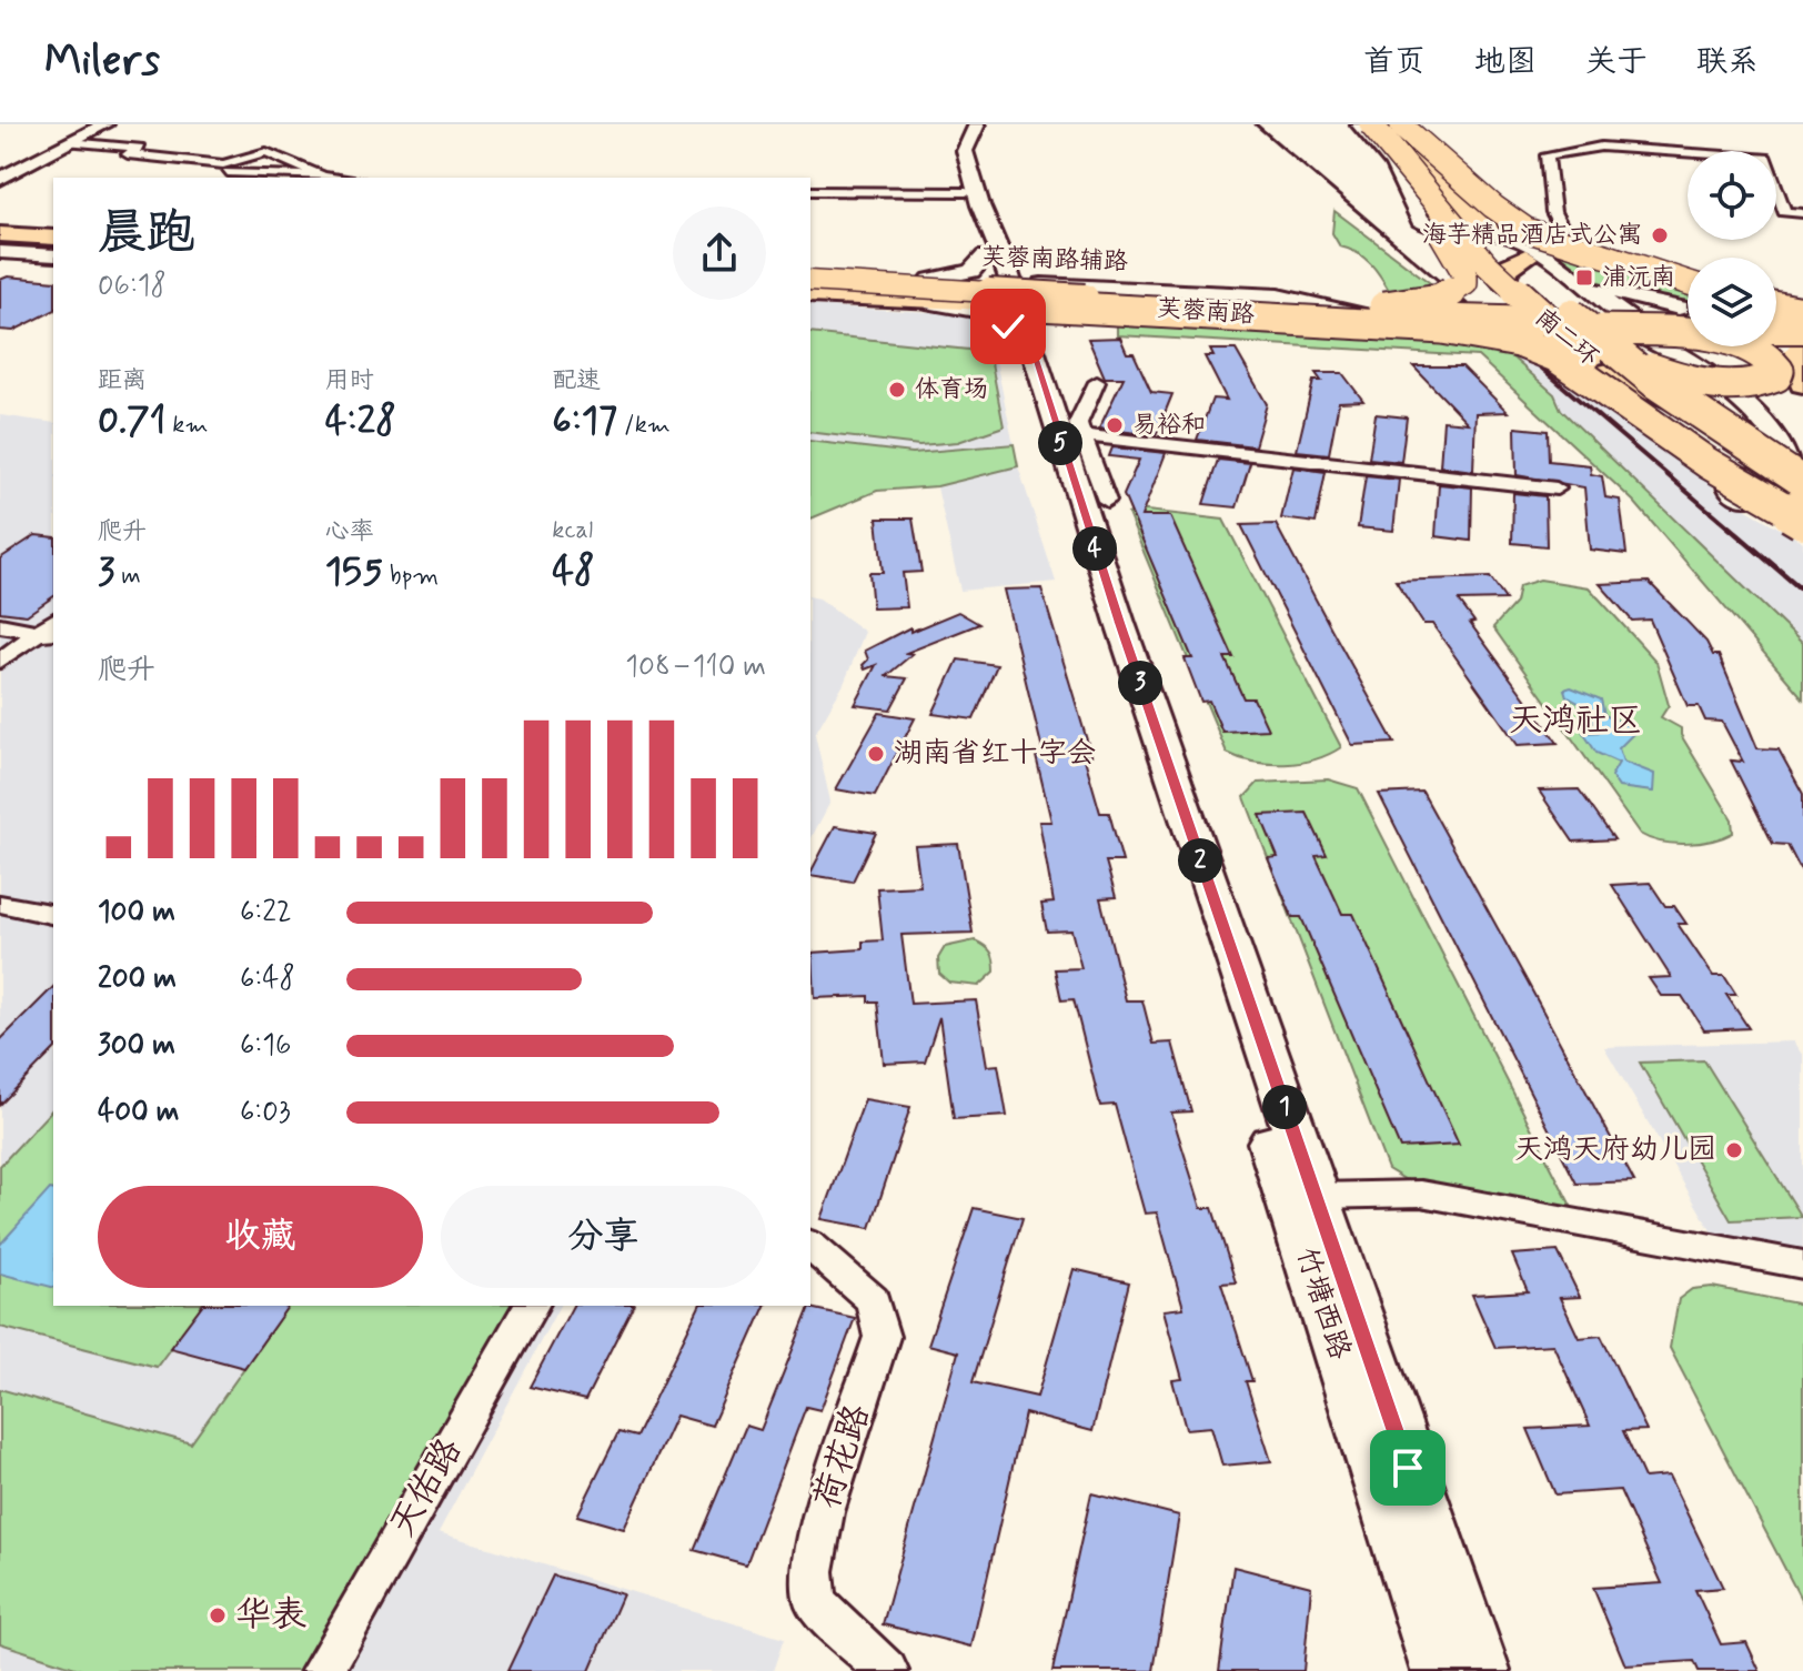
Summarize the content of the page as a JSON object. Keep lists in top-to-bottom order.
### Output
{
  "streets": {
    "highway": ["南二环"],
    "main road": ["芙蓉南路辅路", "芙蓉南路", "竹塘西路"],
    "street": ["荷花路", "天佑路"]
  },
  "crossings": [
    ["芙蓉南路辅路", "竹塘西路"],
    ["芙蓉南路", "南二环"]
  ],
  "districts": ["天鸿社区"],
  "places": {
    "other": [
      "海芋精品酒店式公寓",
      "体育场",
      "易裕和",
      "湖南省红十字会",
      "天鸿天府幼儿园",
      "华表"
    ],
    "transit": ["浦沅南"]
  },
  "page": {
    "header": "Milers",
    "nav": [
      "首页",
      "地图",
      "关于",
      "联系"
    ],
    "heading": ["晨跑", "06:18"],
    "stats": [
      ["距离", "0.71 km"],
      ["用时", "4:28"],
      ["配速", "6:17 /km"],
      ["爬升", "3 m"],
      ["心率", "155 bpm"],
      ["kcal", "48"]
    ],
    "pins": [
      "5",
      "4",
      "3",
      "2",
      "1"
    ],
    "chart": ["爬升", "108–110 m"],
    "list": [
      {
        "name": "100 m",
        "note": "6:22"
      },
      {
        "name": "200 m",
        "note": "6:48"
      },
      {
        "name": "300 m",
        "note": "6:16"
      },
      {
        "name": "400 m",
        "note": "6:03"
      }
    ],
    "buttons": ["收藏", "分享"]
  }
}
